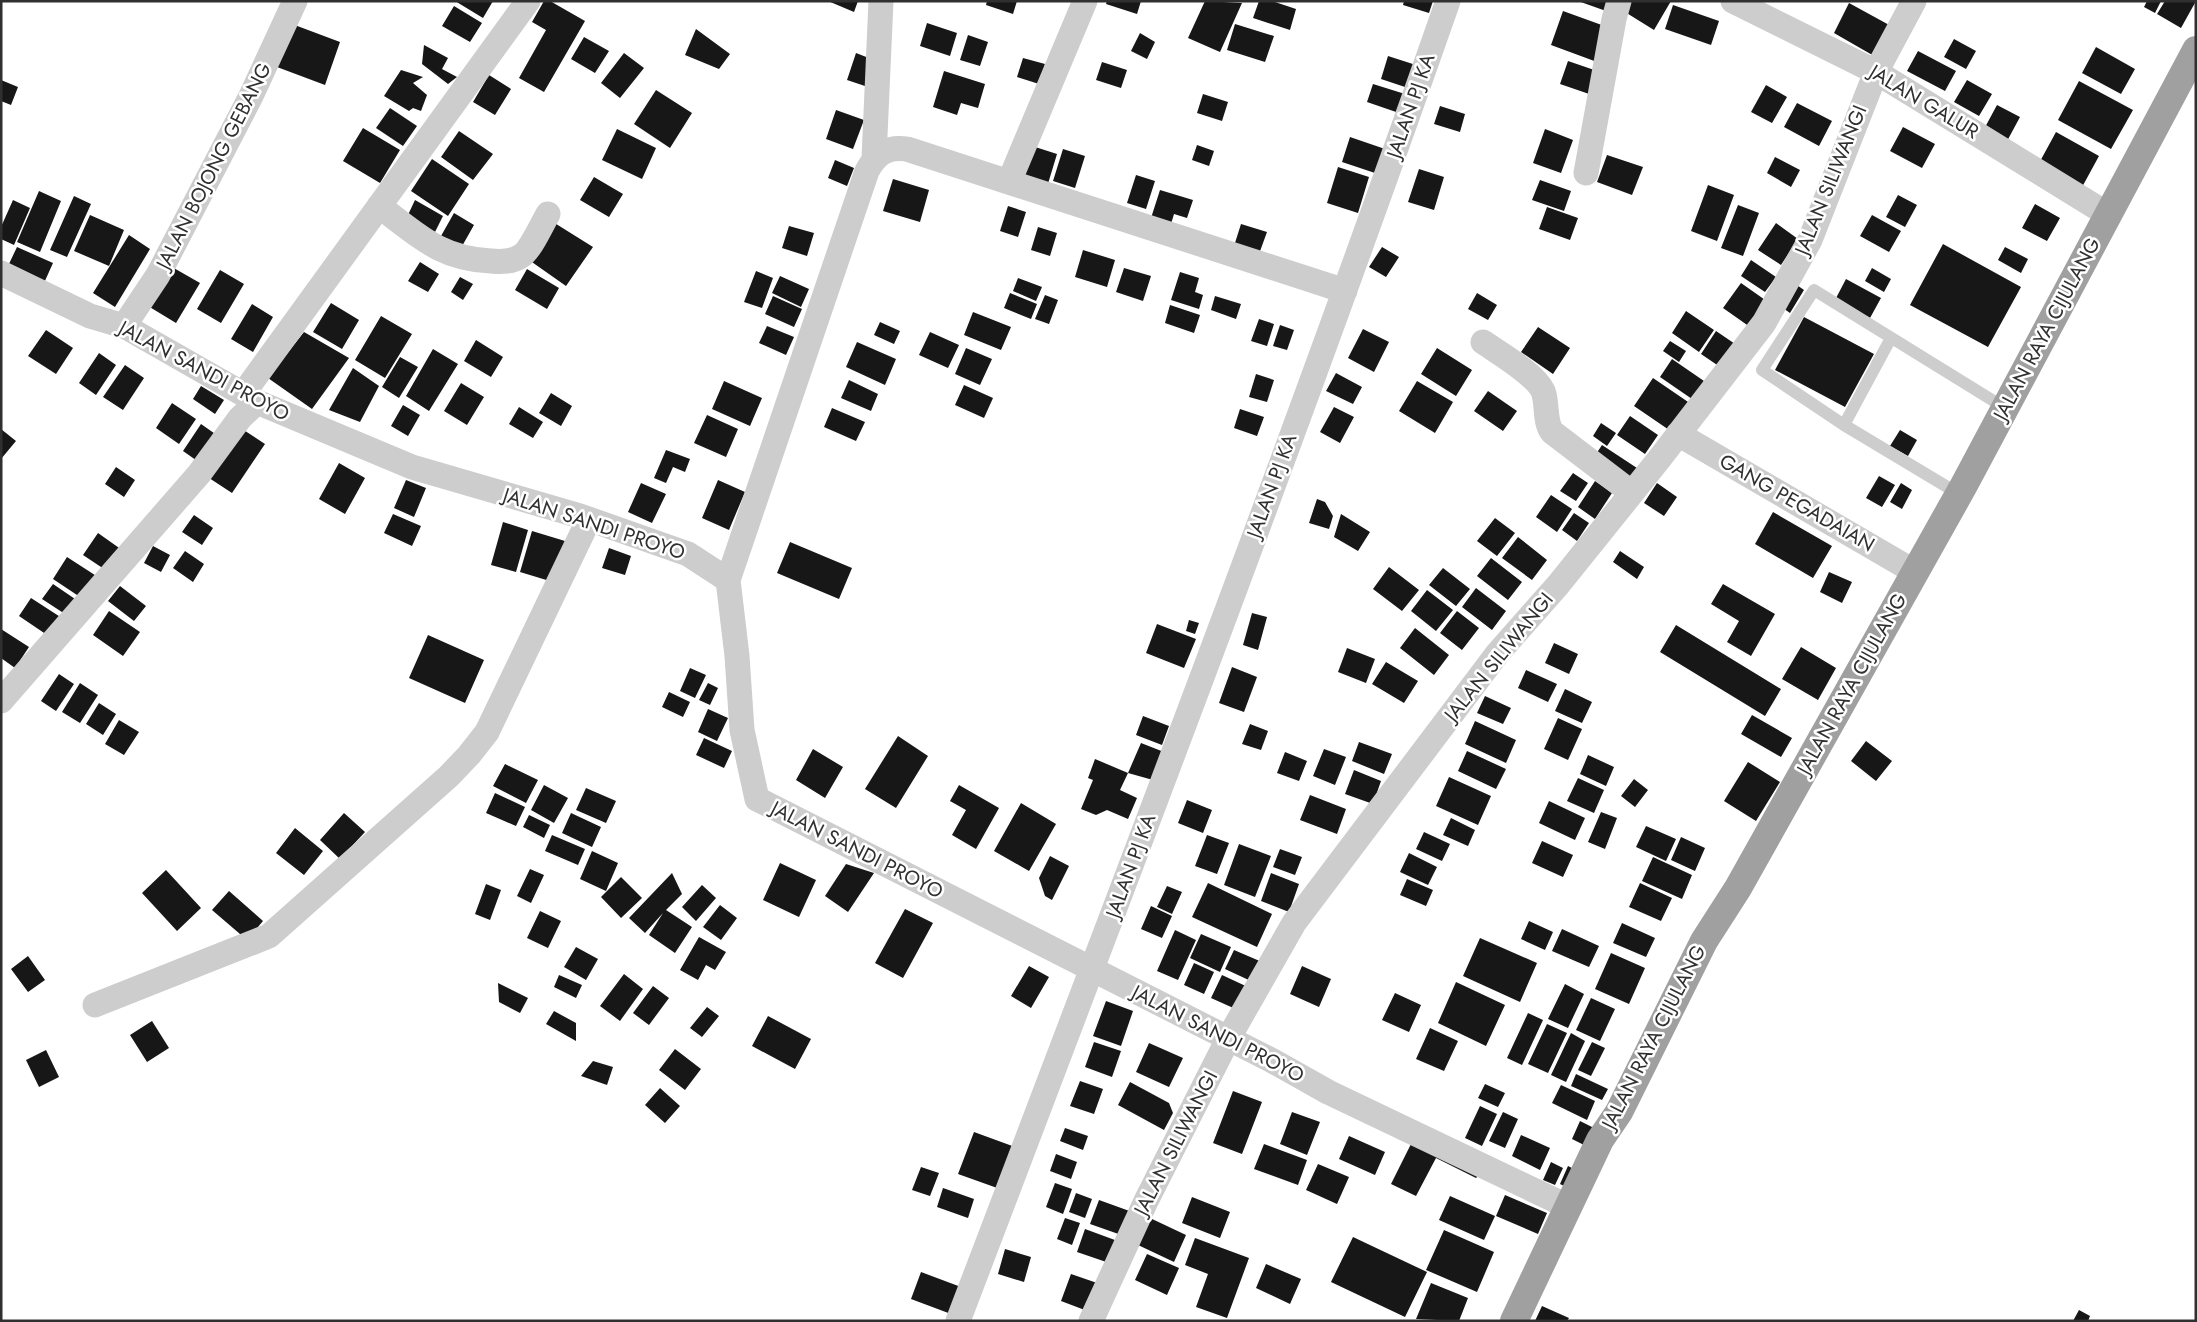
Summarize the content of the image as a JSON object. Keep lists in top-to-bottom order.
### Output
{
  "streets": {
    "highway": ["JALAN RAYA CIJULANG"],
    "street": [
      "JALAN GALUR",
      "JALAN PJ KA",
      "JALAN BOJONG GEBANG",
      "JALAN SILIWANGI",
      "JALAN SANDI PROYO",
      "GANG PEGADAIAN"
    ]
  },
  "crossings": [
    ["JALAN GALUR", "JALAN SILIWANGI"],
    ["JALAN GALUR", "JALAN RAYA CIJULANG"],
    ["JALAN PJ KA", "JALAN SANDI PROYO"],
    ["JALAN BOJONG GEBANG", "JALAN SANDI PROYO"],
    ["JALAN SILIWANGI", "JALAN SANDI PROYO"],
    ["JALAN SILIWANGI", "GANG PEGADAIAN"],
    ["JALAN RAYA CIJULANG", "JALAN SANDI PROYO"],
    ["JALAN RAYA CIJULANG", "GANG PEGADAIAN"]
  ]
}
